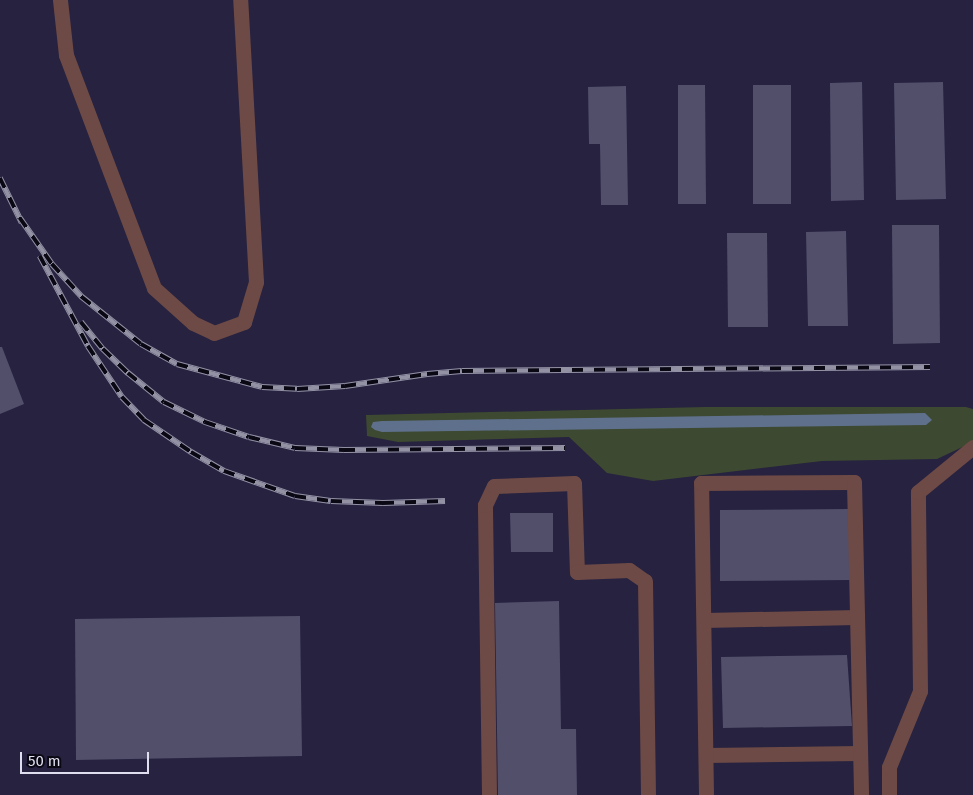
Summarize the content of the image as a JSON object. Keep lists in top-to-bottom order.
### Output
{
  "scale_bar": "50 m"
}
